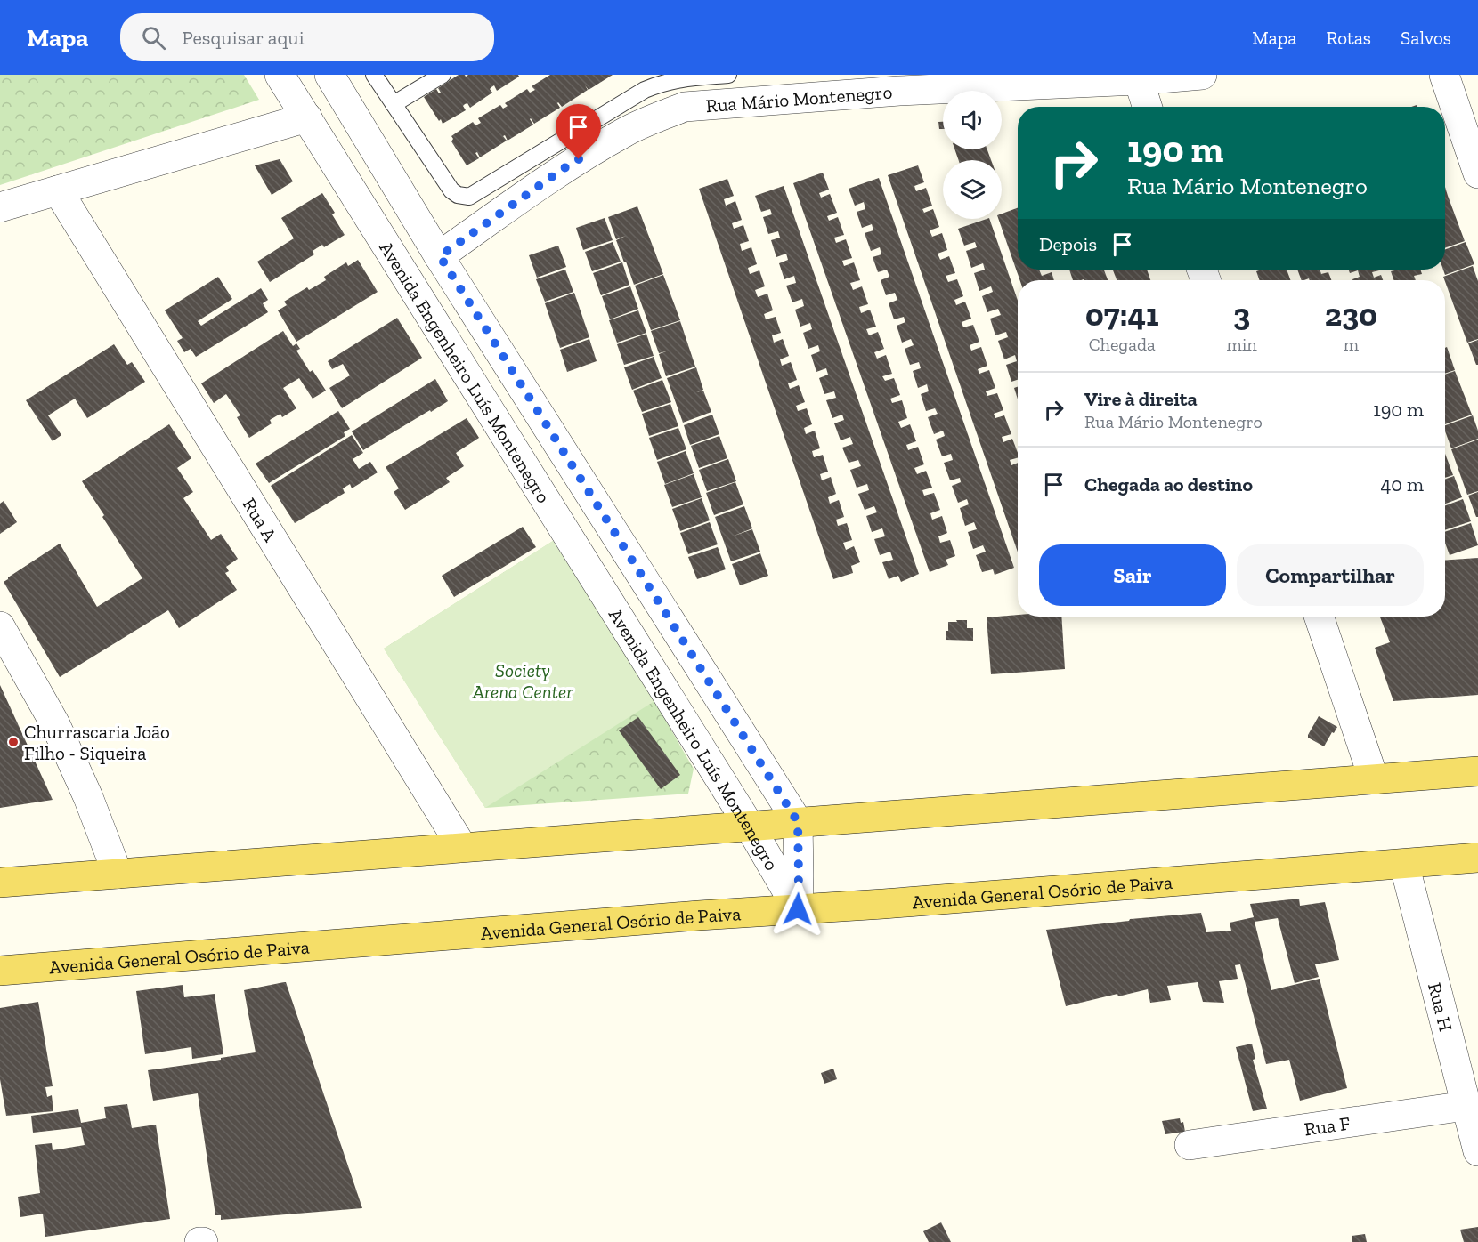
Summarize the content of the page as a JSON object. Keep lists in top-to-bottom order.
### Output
{
  "streets": {
    "main road": ["Avenida General Osório de Paiva"],
    "street": [
      "Rua Mário Montenegro",
      "Avenida Engenheiro Luís Montenegro",
      "Rua A",
      "Rua H",
      "Rua F"
    ]
  },
  "crossings": [
    ["Rua Mário Montenegro", "Avenida Engenheiro Luís Montenegro"],
    ["Avenida Engenheiro Luís Montenegro", "Avenida General Osório de Paiva"],
    ["Avenida General Osório de Paiva", "Rua H"],
    ["Rua H", "Rua F"]
  ],
  "parks": ["Society Arena Center"],
  "places": ["Churrascaria João Filho - Siqueira"],
  "page": {
    "header": "Mapa",
    "search": "Pesquisar aqui",
    "nav": ["Mapa", "Rotas", "Salvos"],
    "turn": ["190 m", "Rua Mário Montenegro"],
    "then": "Depois",
    "eta": [
      "07:41",
      "Chegada",
      "3",
      "min",
      "230",
      "m"
    ],
    "list": [
      {
        "name": "Vire à direita",
        "note": "Rua Mário Montenegro",
        "value": "190 m"
      },
      {
        "name": "Chegada ao destino",
        "value": "40 m"
      }
    ],
    "buttons": ["Sair", "Compartilhar"]
  }
}
